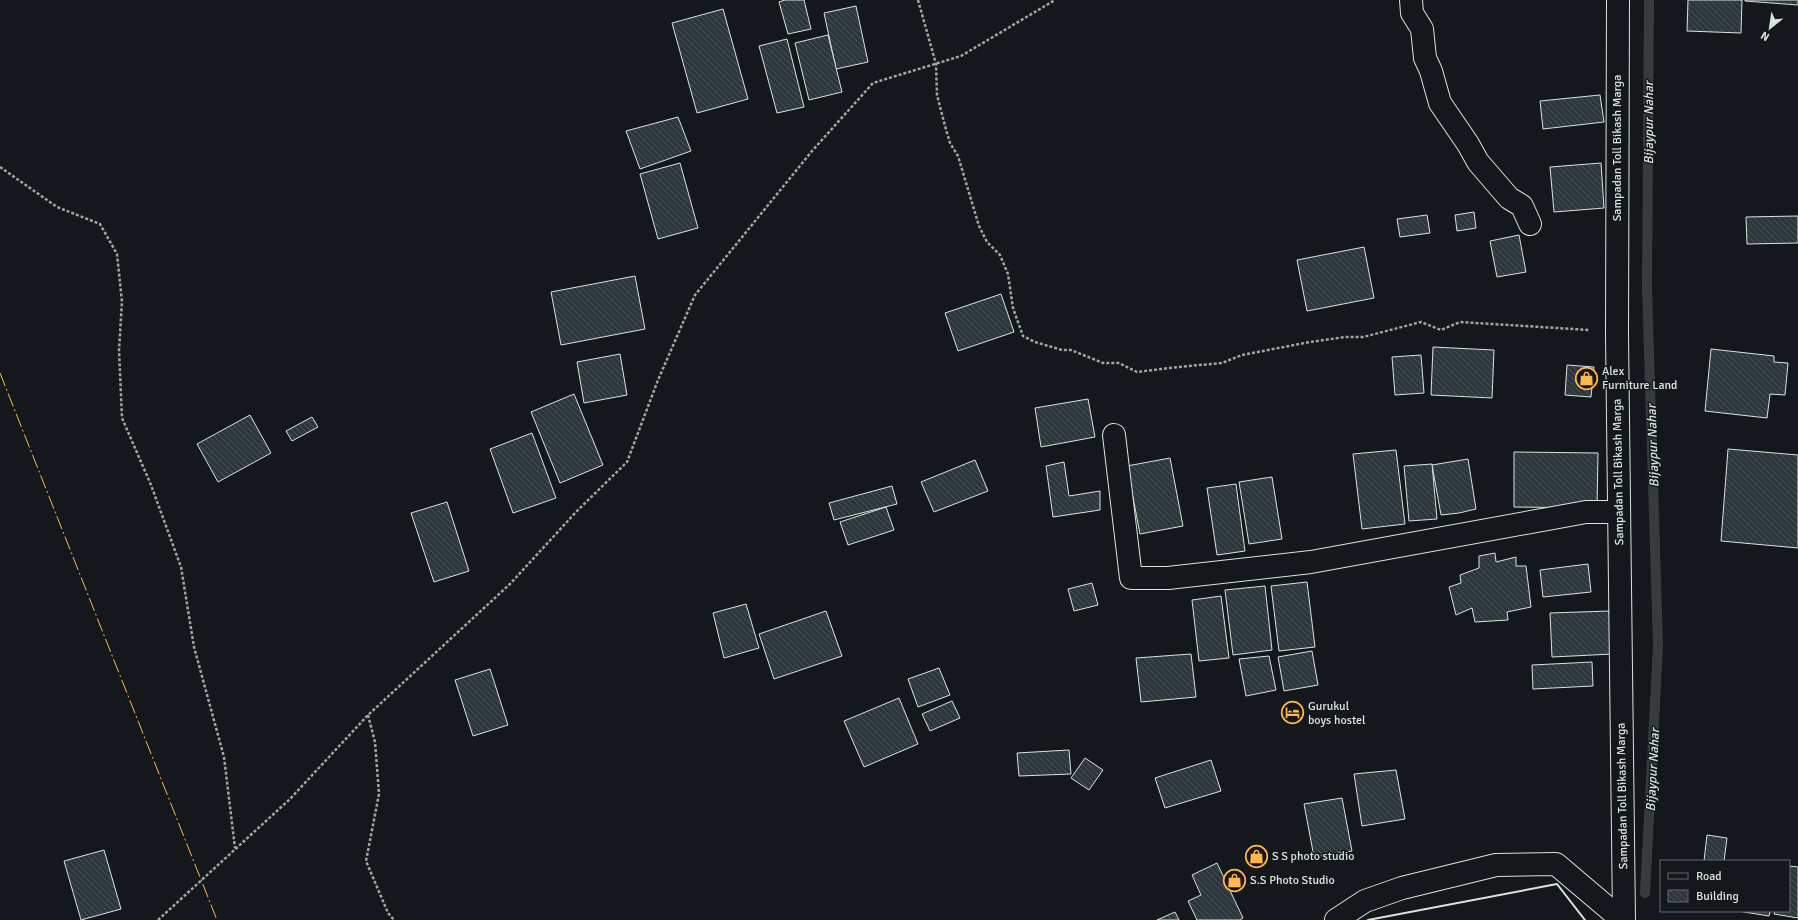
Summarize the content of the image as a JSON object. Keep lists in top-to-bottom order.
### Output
{
  "streets": {
    "street": ["Sampadan Toll Bikash Marga"]
  },
  "water": ["Bijaypur Nahar"],
  "places": {
    "shop": ["Alex Furniture Land", "S S photo studio", "S.S Photo Studio"],
    "hotel": ["Gurukul boys hostel"]
  },
  "legend": ["Road", "Building"],
  "north": "bottom left"
}
